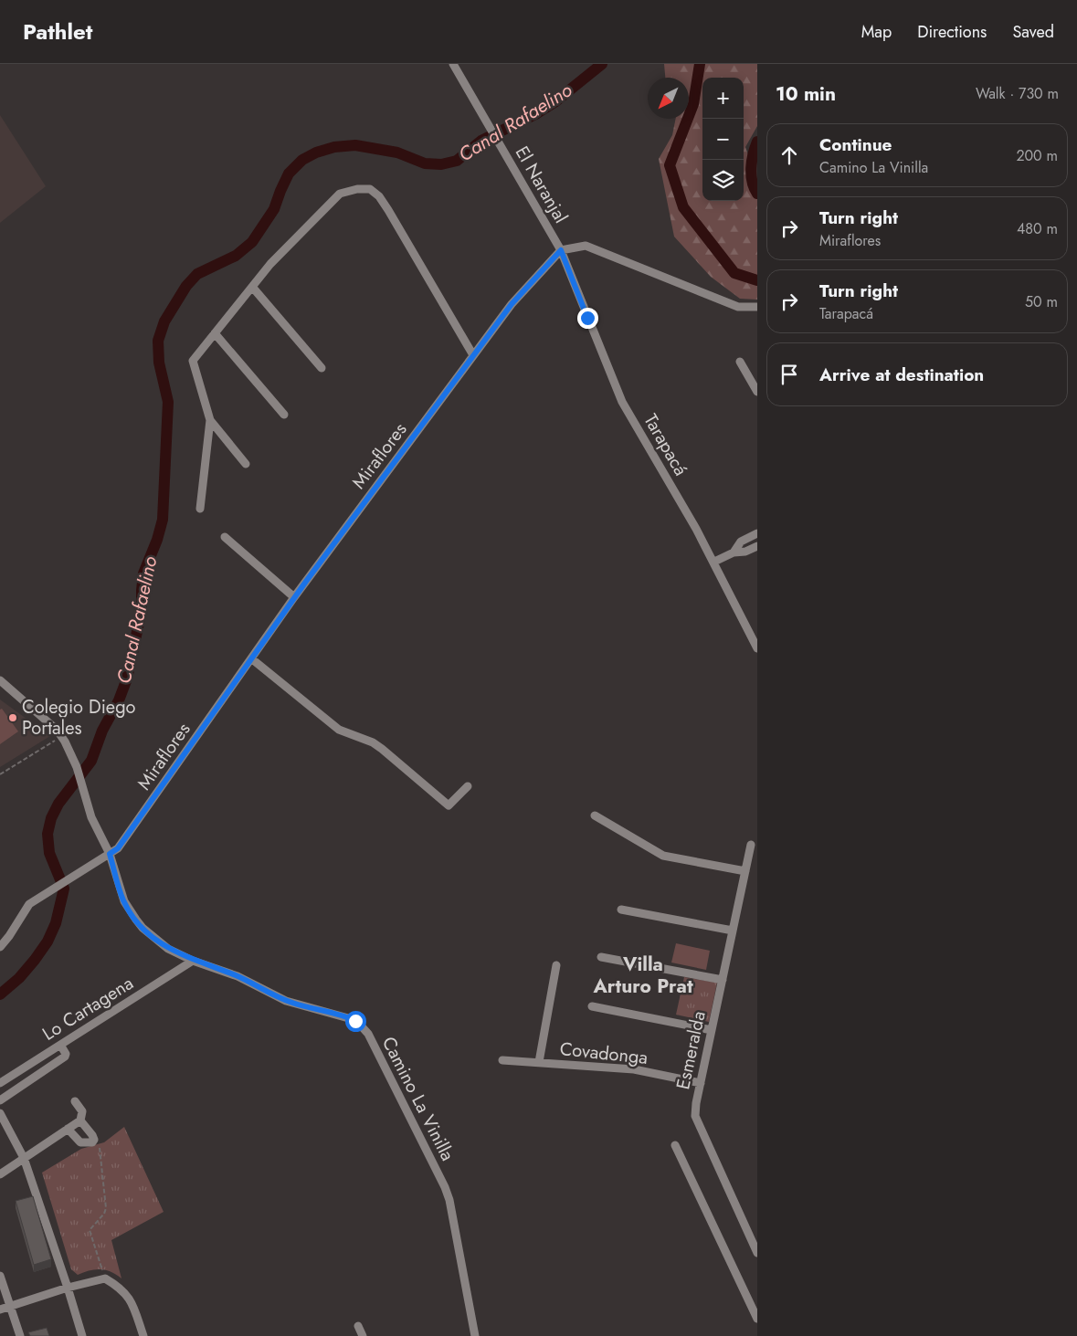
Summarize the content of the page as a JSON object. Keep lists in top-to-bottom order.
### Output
{
  "streets": {
    "street": [
      "El Naranjal",
      "Tarapacá",
      "Miraflores",
      "Lo Cartagena",
      "Esmeralda",
      "Covadonga",
      "Camino La Vinilla"
    ]
  },
  "crossings": [
    ["El Naranjal", "Tarapacá"],
    ["El Naranjal", "Miraflores"],
    ["Tarapacá", "Miraflores"],
    ["Miraflores", "Camino La Vinilla"],
    ["Lo Cartagena", "Camino La Vinilla"],
    ["Esmeralda", "Covadonga"]
  ],
  "districts": ["Villa Arturo Prat"],
  "water": ["Canal Rafaelino"],
  "places": ["Colegio Diego Portales"],
  "north": "bottom left",
  "page": {
    "header": "Pathlet",
    "nav": ["Map", "Directions", "Saved"],
    "heading": ["10 min", "Walk · 730 m"],
    "map_buttons": ["+", "−"],
    "list": [
      ["Continue", "Camino La Vinilla", "200 m"],
      ["Turn right", "Miraflores", "480 m"],
      ["Turn right", "Tarapacá", "50 m"],
      "Arrive at destination"
    ]
  }
}
